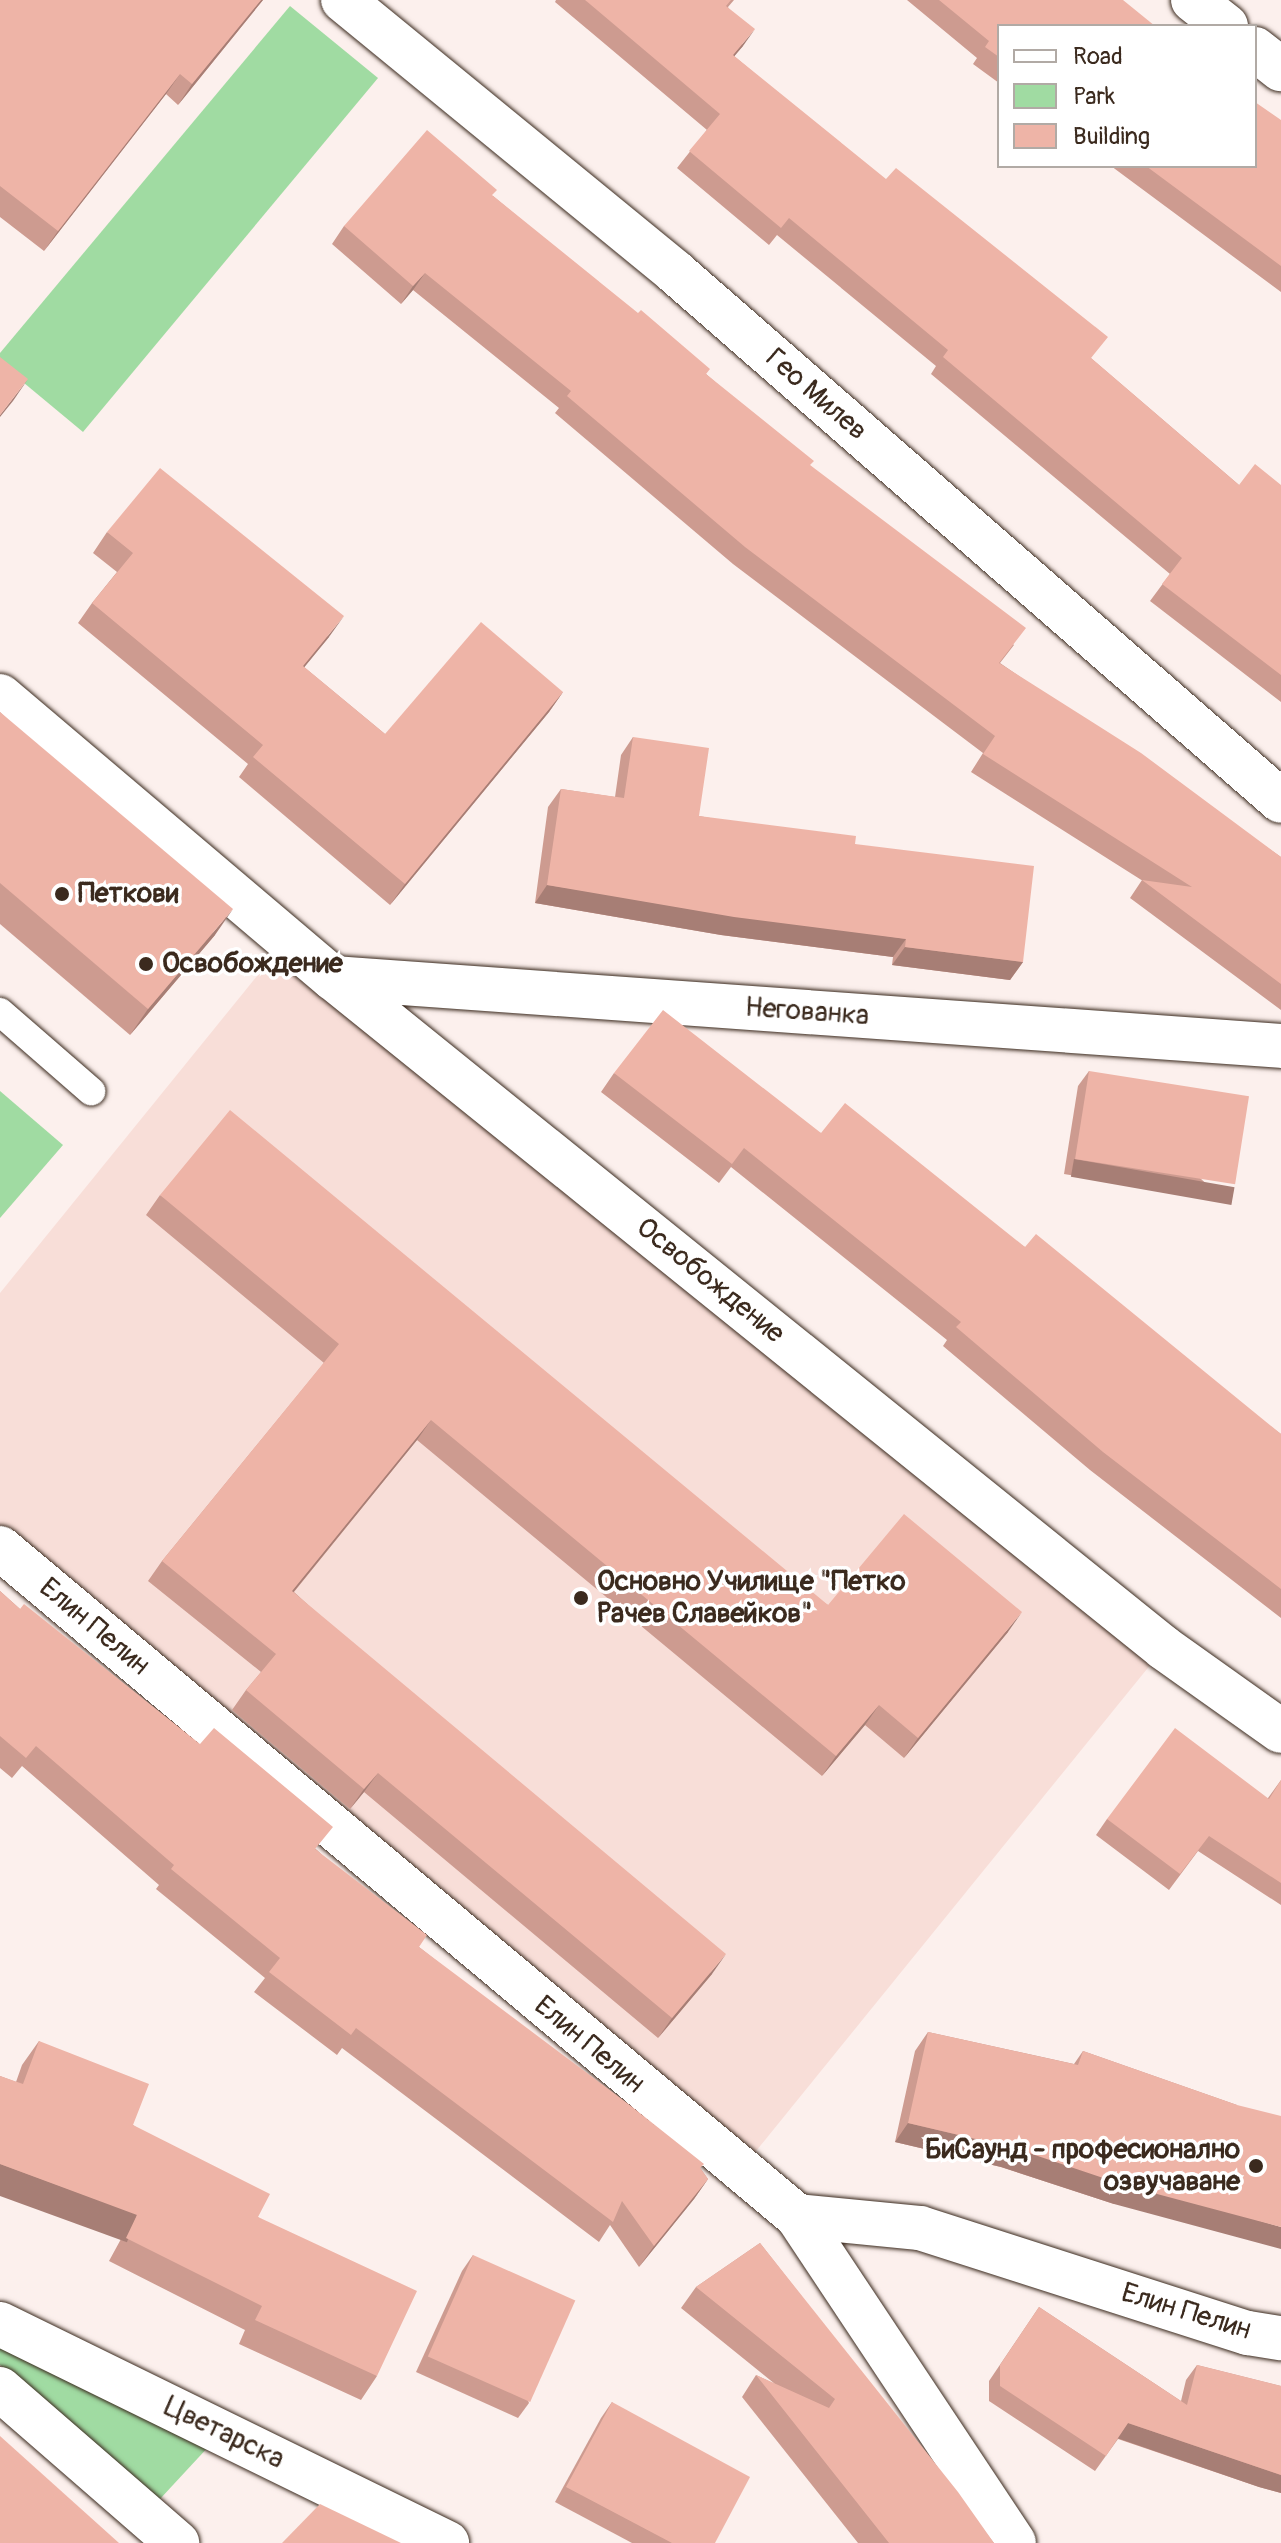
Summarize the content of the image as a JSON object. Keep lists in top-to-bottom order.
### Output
{
  "streets": {
    "street": [
      "Гео Милев",
      "Негованка",
      "Освобождение",
      "Елин Пелин",
      "Цветарска"
    ]
  },
  "crossings": [
    ["Негованка", "Освобождение"]
  ],
  "places": [
    "Петкови",
    "Освобождение",
    "Основно Училище \"Петко Рачев Славейков\"",
    "БиСаунд - професионално озвучаване"
  ],
  "legend": ["Road", "Park", "Building"]
}
